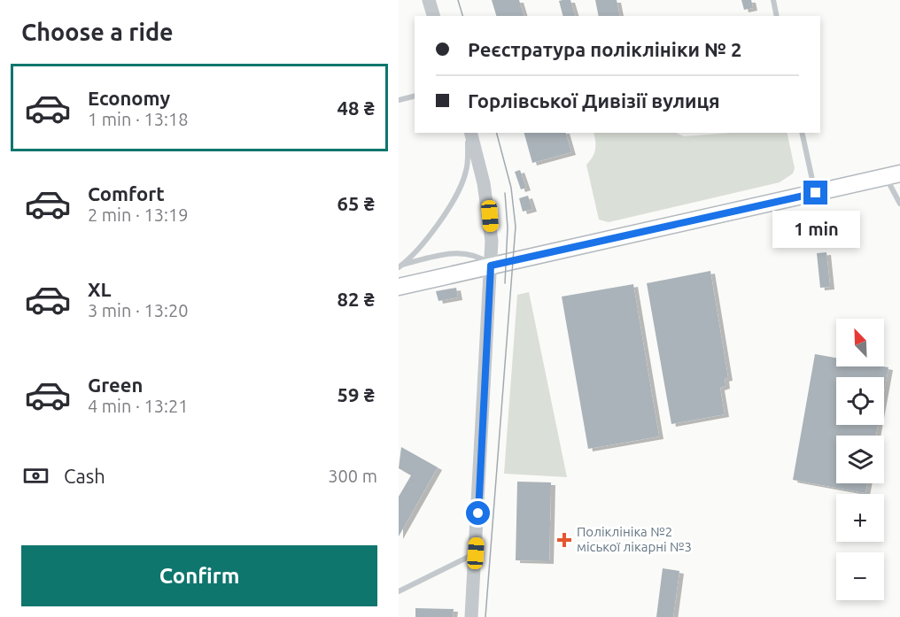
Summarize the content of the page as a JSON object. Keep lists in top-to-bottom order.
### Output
{
  "places": {
    "health": ["Поліклініка №2 міської лікарні №3"]
  },
  "north": "top left",
  "page": {
    "heading": "Choose a ride",
    "banner": ["Реєстратура поліклініки № 2", "Горлівської Дивізії вулиця"],
    "list": [
      {
        "name": "Economy",
        "note": "1 min · 13:18",
        "value": "48 ₴"
      },
      {
        "name": "Comfort",
        "note": "2 min · 13:19",
        "value": "65 ₴"
      },
      {
        "name": "XL",
        "note": "3 min · 13:20",
        "value": "82 ₴"
      },
      {
        "name": "Green",
        "note": "4 min · 13:21",
        "value": "59 ₴"
      }
    ],
    "bubble": "1 min",
    "map_buttons": ["+", "−"],
    "pay": ["Cash", "300 m"],
    "buttons": "Confirm"
  }
}
